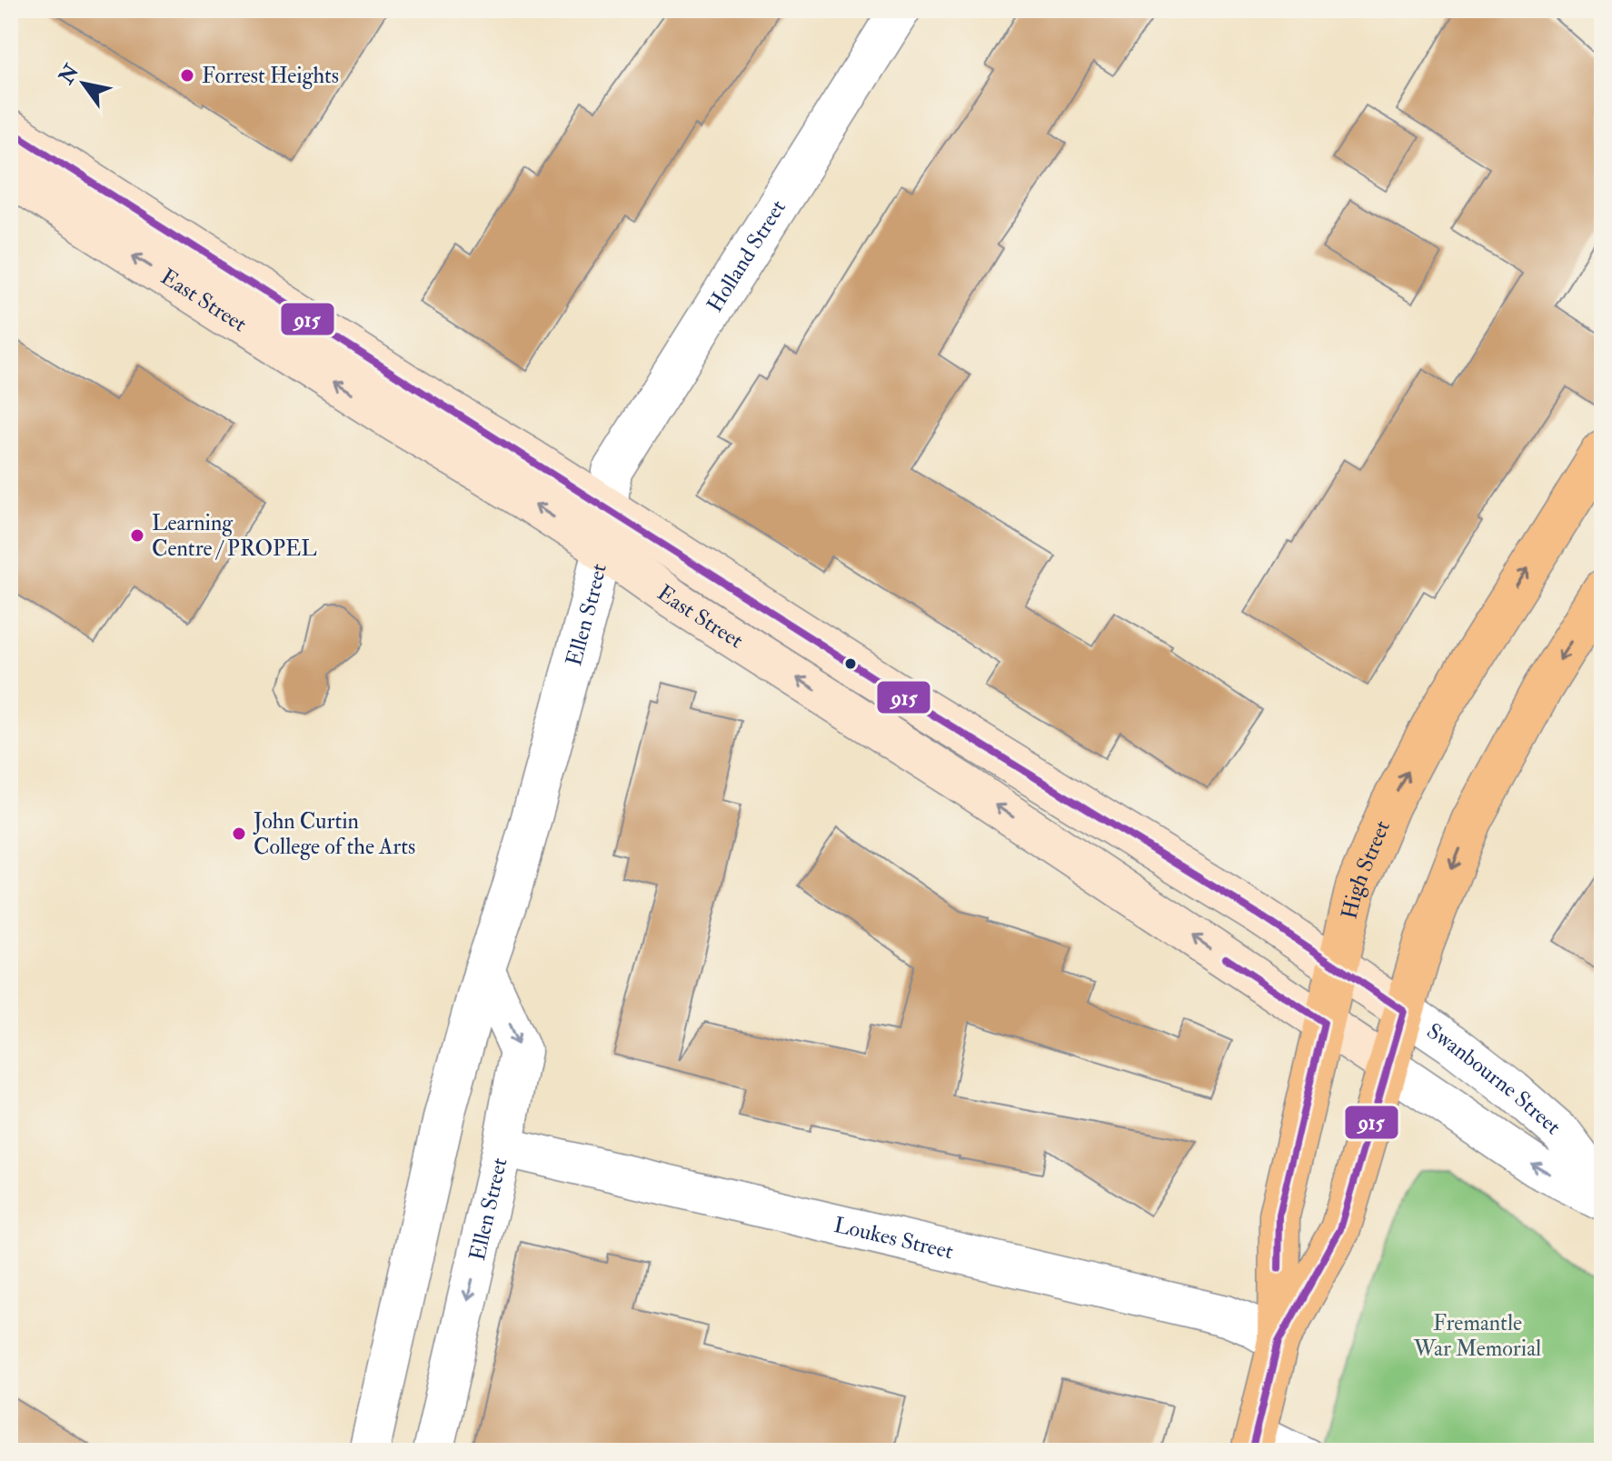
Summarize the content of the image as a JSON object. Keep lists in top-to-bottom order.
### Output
{
  "streets": {
    "main road": ["High Street"],
    "street": [
      "Holland Street",
      "East Street",
      "Ellen Street",
      "Swanbourne Street",
      "Loukes Street"
    ]
  },
  "crossings": [
    ["Holland Street", "East Street"],
    ["Holland Street", "Ellen Street"],
    ["East Street", "Ellen Street"],
    ["East Street", "High Street"],
    ["East Street", "Swanbourne Street"],
    ["Ellen Street", "Loukes Street"],
    ["High Street", "Swanbourne Street"],
    ["High Street", "Loukes Street"]
  ],
  "parks": ["Fremantle War Memorial"],
  "places": ["Forrest Heights", "Learning Centre / PROPEL", "John Curtin College of the Arts"],
  "lines": ["transit line 915"],
  "north": "top left"
}
